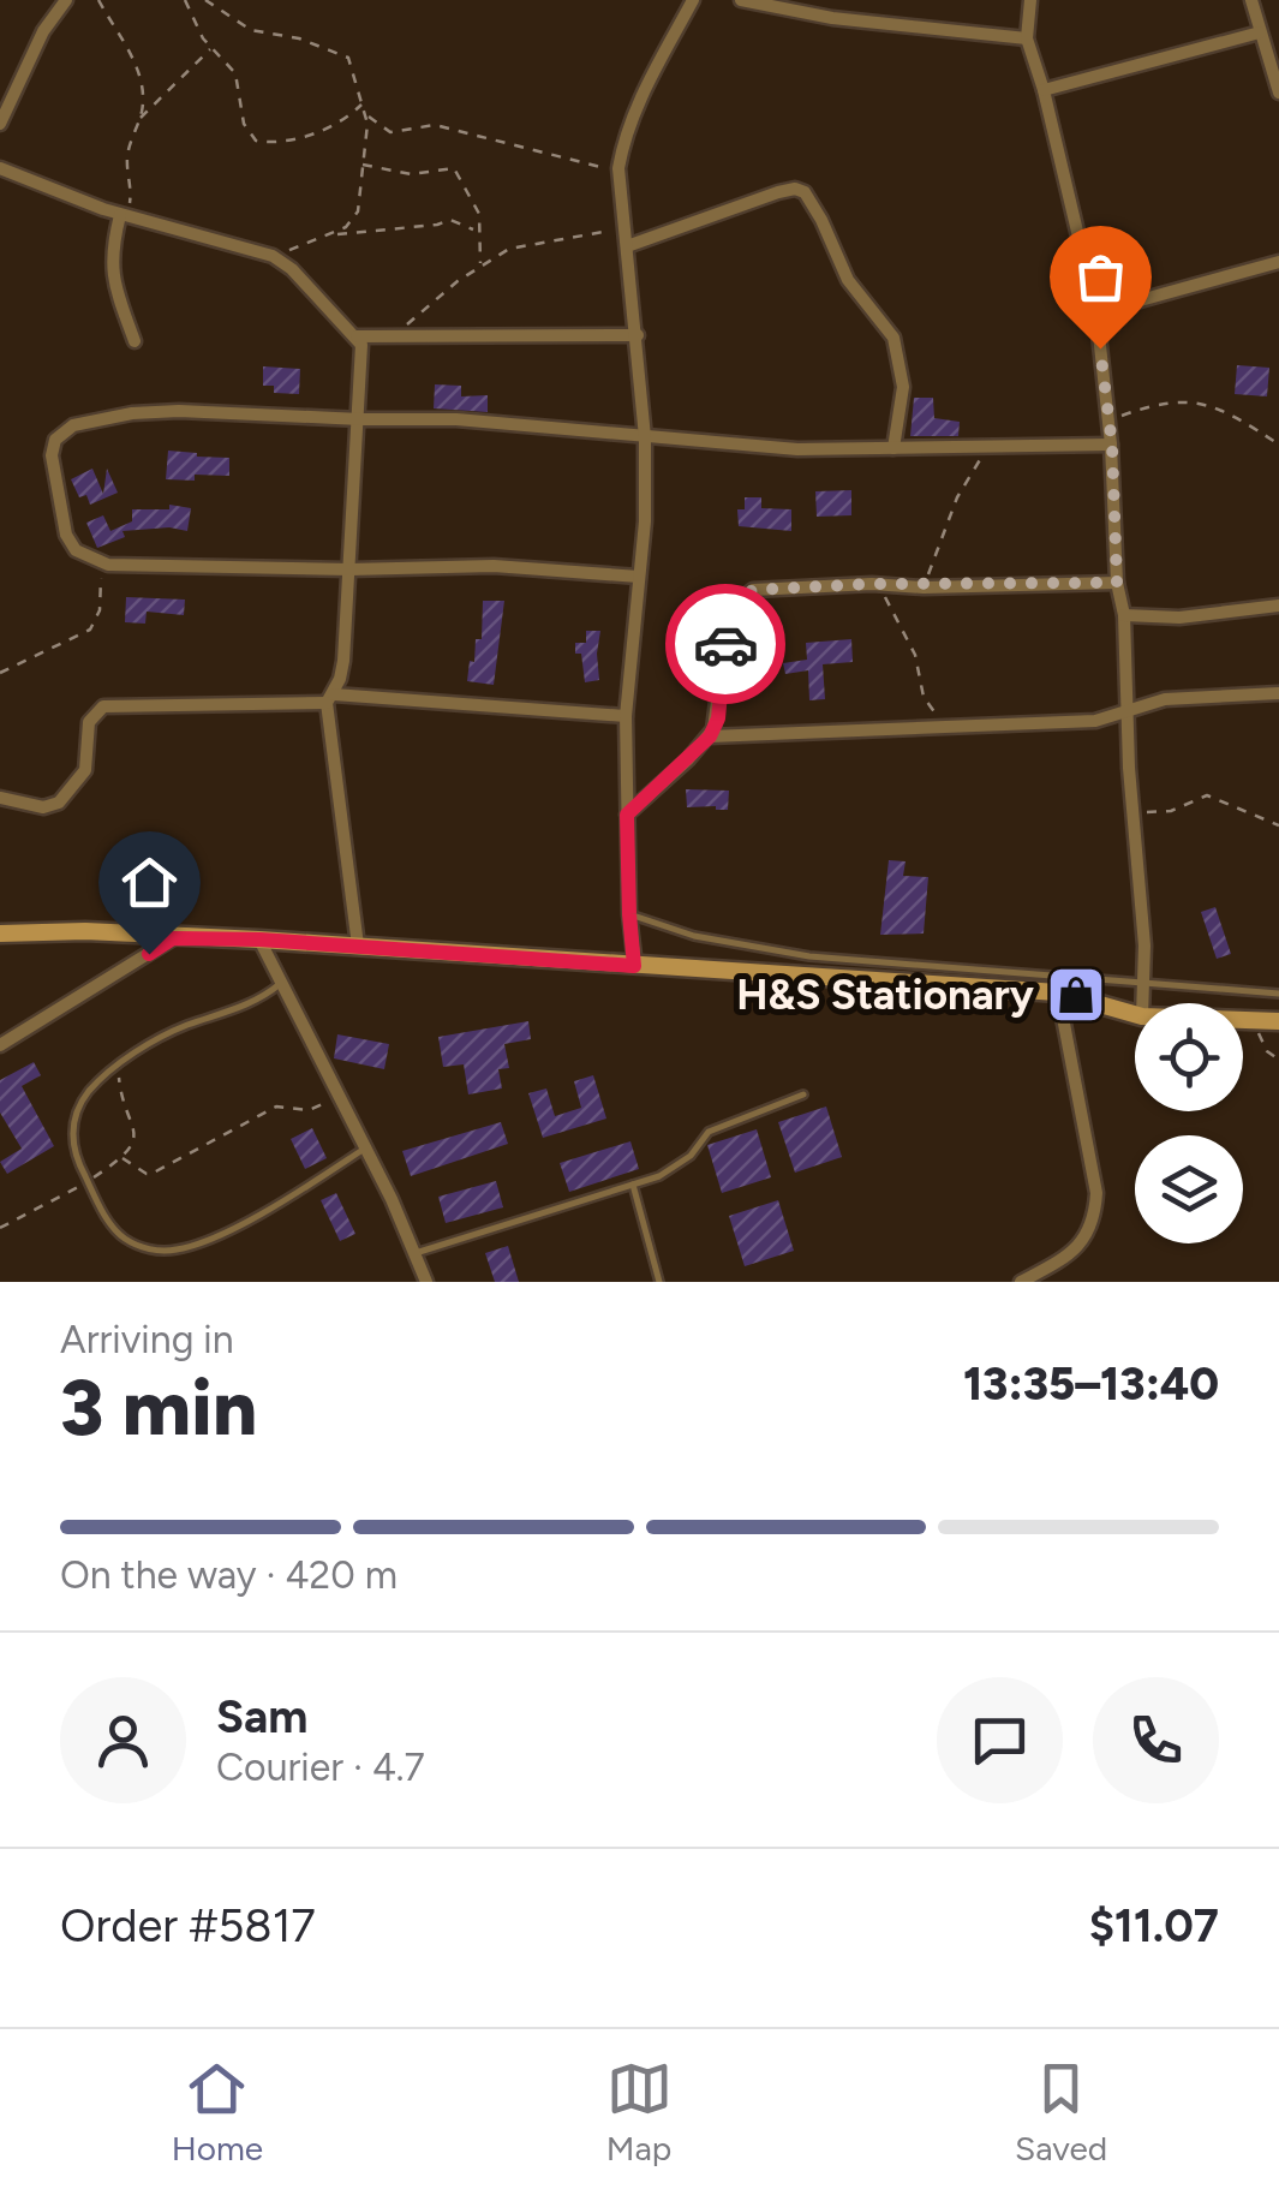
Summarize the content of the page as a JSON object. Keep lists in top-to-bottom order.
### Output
{
  "places": {
    "shop": ["H&S Stationary"]
  },
  "page": {
    "heading": ["3 min", "Arriving in", "13:35–13:40"],
    "panel": [
      "Sam",
      "Courier · 4.7",
      "Order #5817",
      "$11.07"
    ],
    "bar": "On the way · 420 m",
    "tabs": ["Home", "Map", "Saved"]
  }
}
